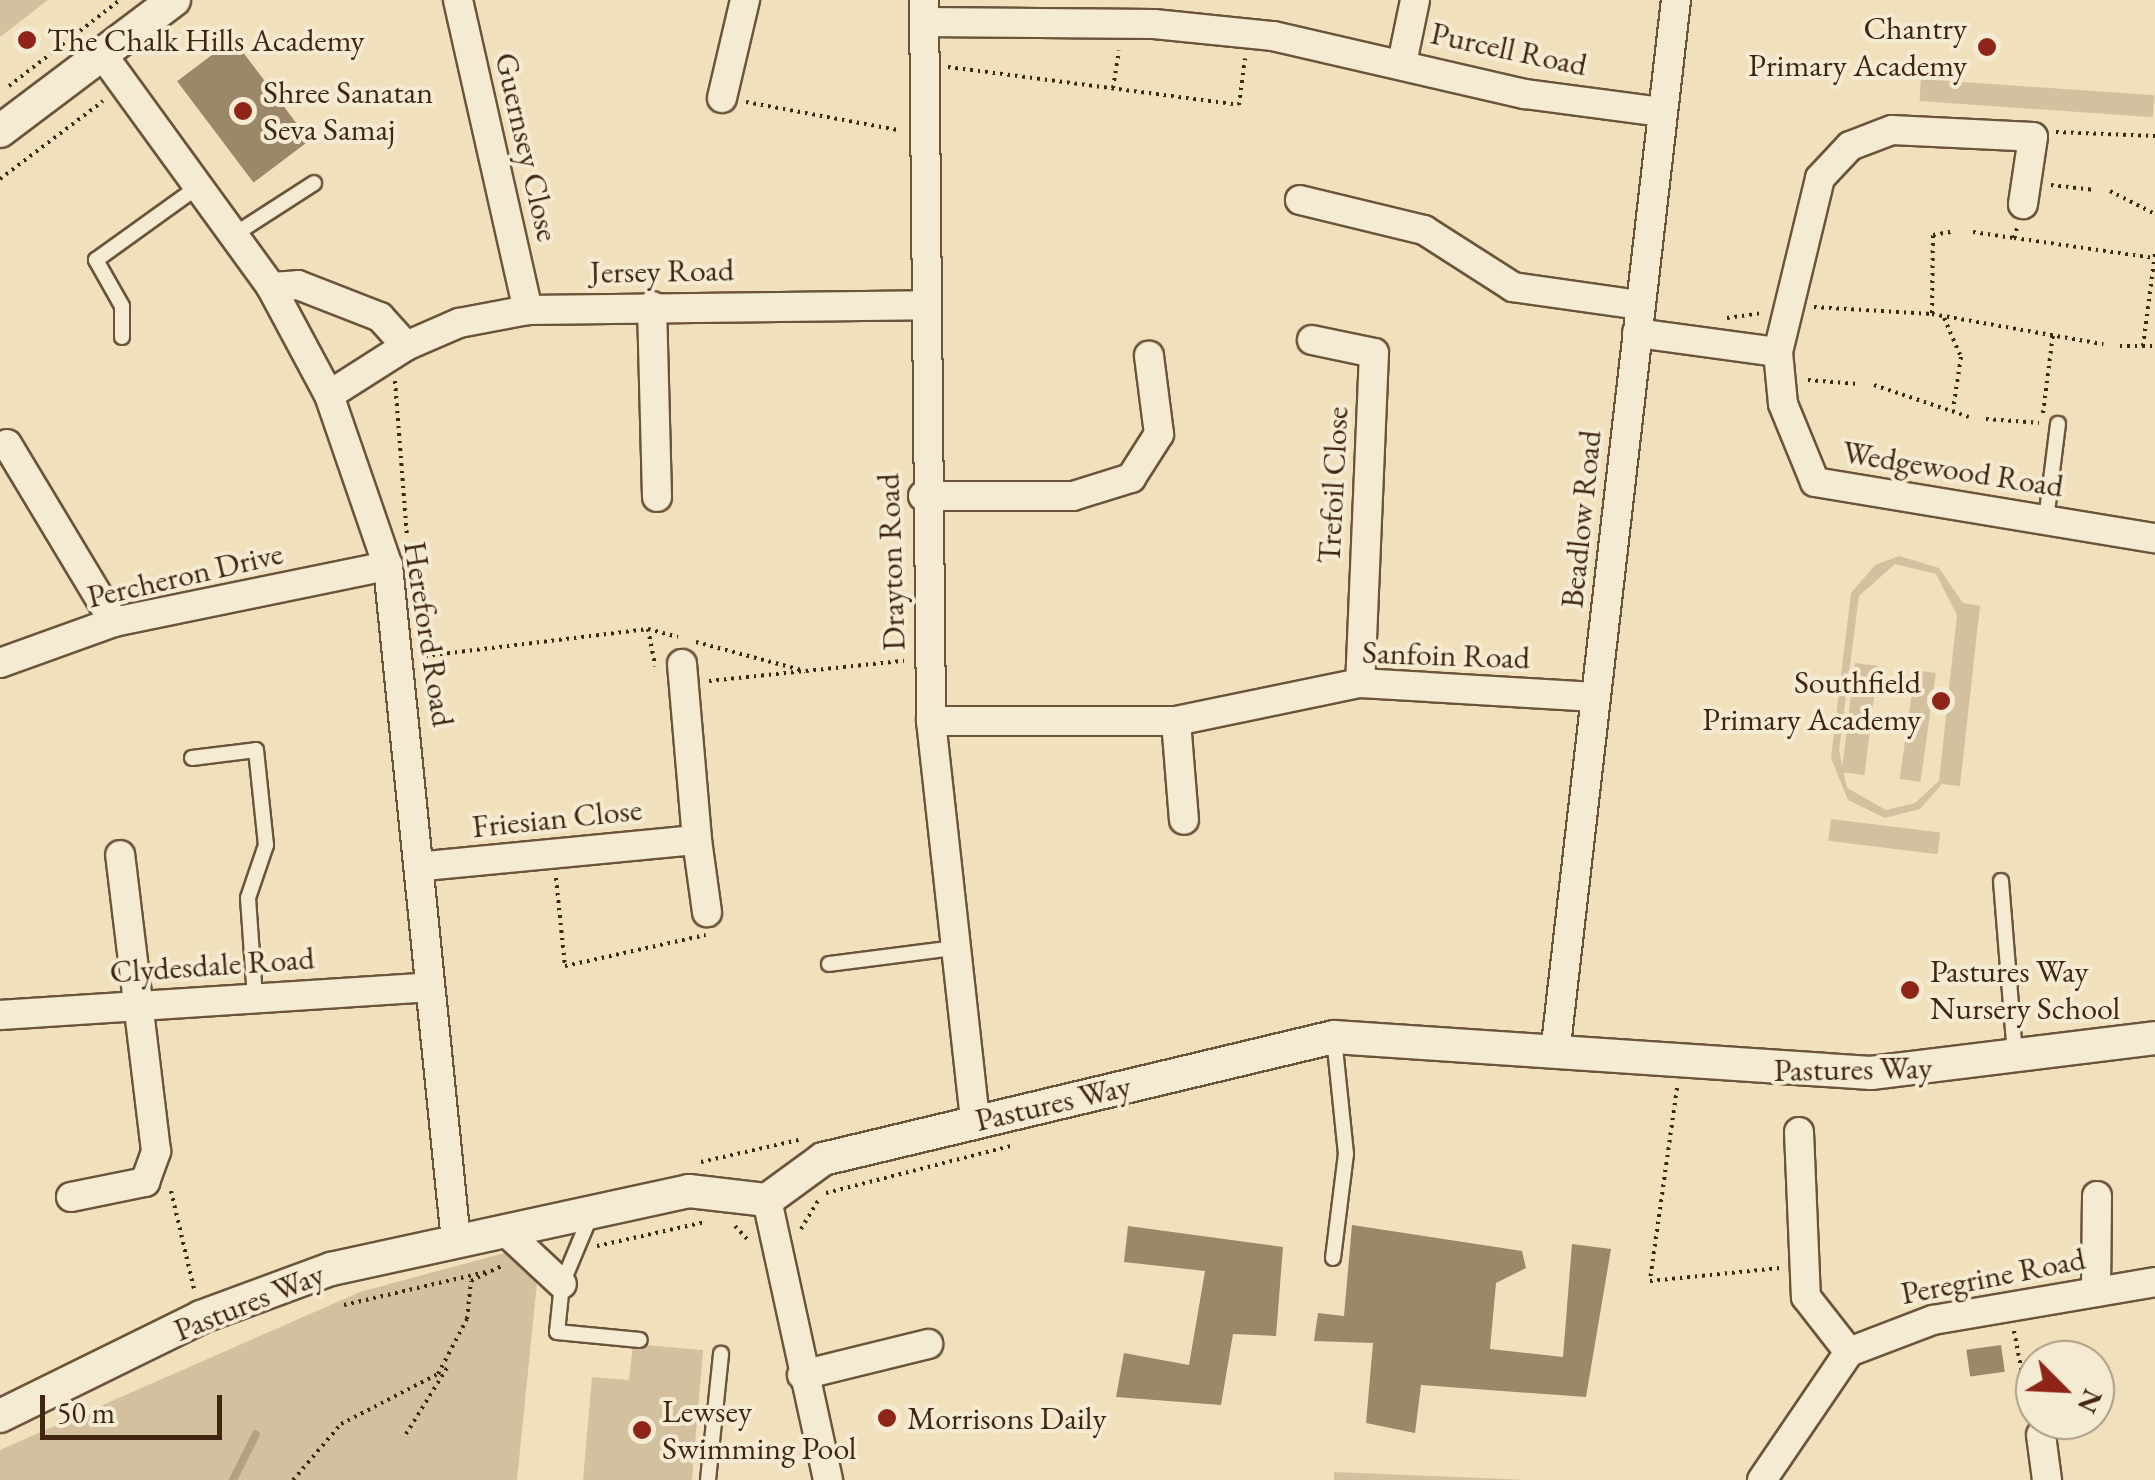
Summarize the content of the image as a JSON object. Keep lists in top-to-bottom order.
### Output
{
  "streets": {
    "street": [
      "Purcell Road",
      "Guernsey Close",
      "Jersey Road",
      "Wedgewood Road",
      "Trefoil Close",
      "Beadlow Road",
      "Drayton Road",
      "Percheron Drive",
      "Hereford Road",
      "Sanfoin Road",
      "Friesian Close",
      "Clydesdale Road",
      "Pastures Way",
      "Peregrine Road"
    ]
  },
  "crossings": [
    ["Purcell Road", "Beadlow Road"],
    ["Purcell Road", "Drayton Road"],
    ["Guernsey Close", "Jersey Road"],
    ["Jersey Road", "Drayton Road"],
    ["Jersey Road", "Hereford Road"],
    ["Trefoil Close", "Sanfoin Road"],
    ["Beadlow Road", "Sanfoin Road"],
    ["Beadlow Road", "Pastures Way"],
    ["Drayton Road", "Sanfoin Road"],
    ["Drayton Road", "Pastures Way"],
    ["Percheron Drive", "Hereford Road"],
    ["Hereford Road", "Friesian Close"],
    ["Hereford Road", "Clydesdale Road"],
    ["Hereford Road", "Pastures Way"]
  ],
  "places": [
    "The Chalk Hills Academy",
    "Chantry Primary Academy",
    "Shree Sanatan Seva Samaj",
    "Southfield Primary Academy",
    "Pastures Way Nursery School",
    "Morrisons Daily",
    "Lewsey Swimming Pool"
  ],
  "scale_bar": "50 m",
  "north": "bottom right"
}
